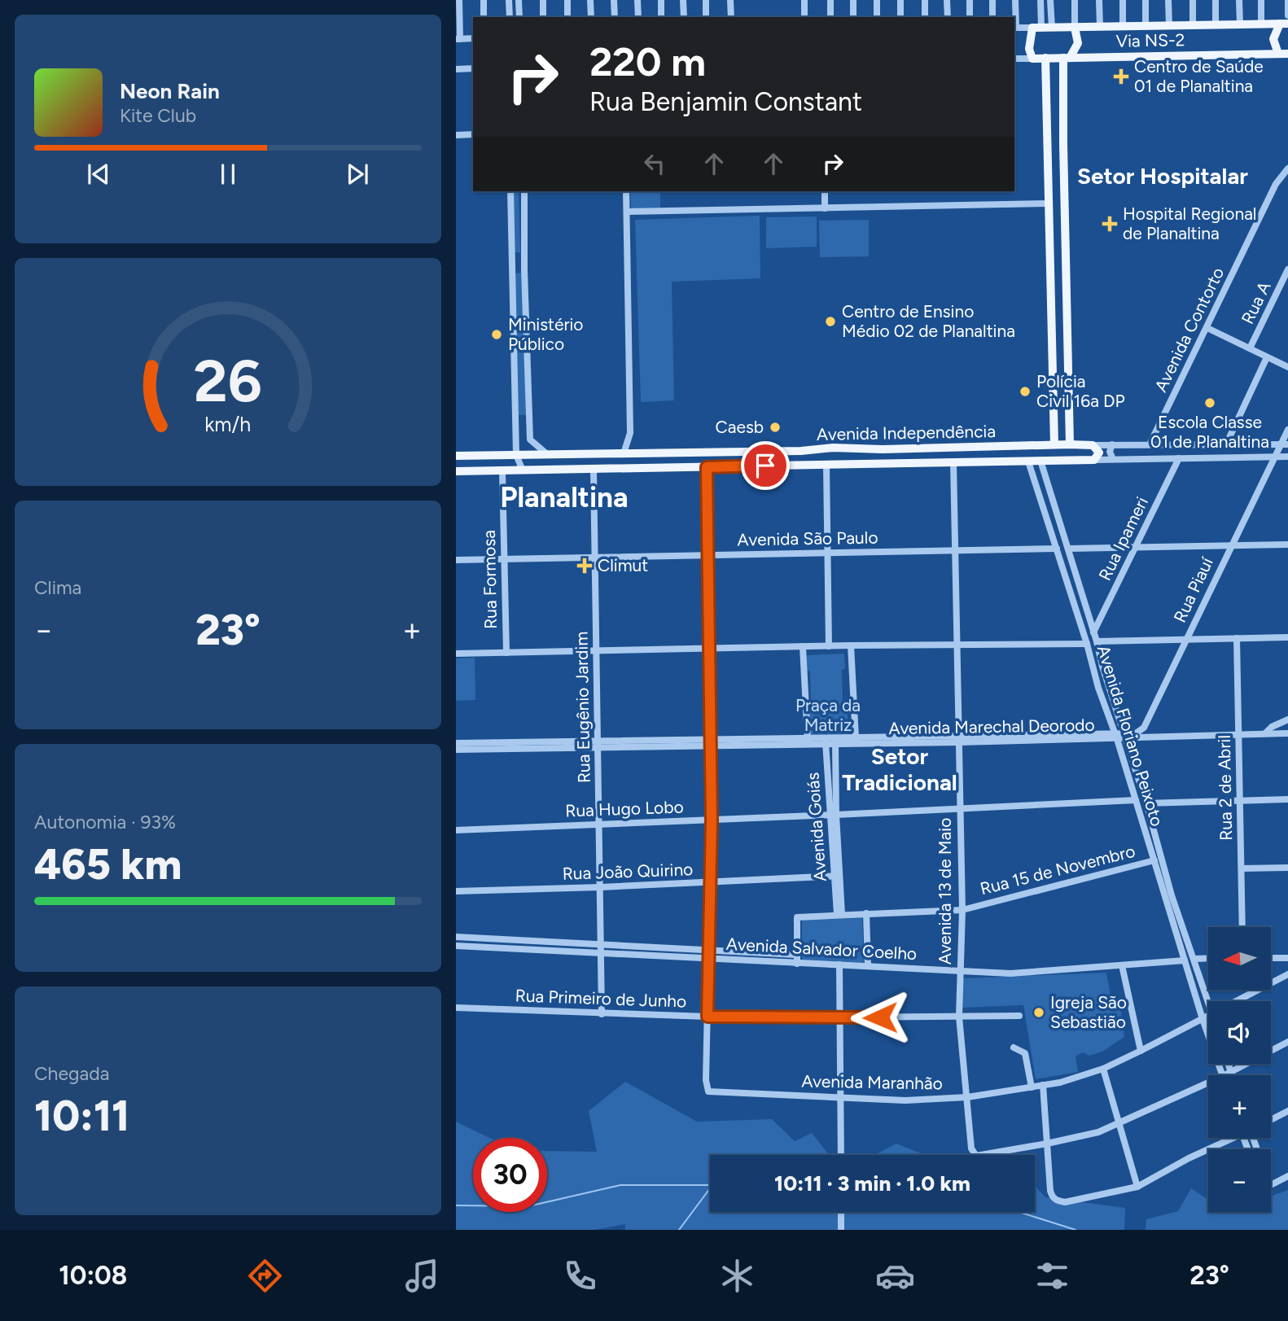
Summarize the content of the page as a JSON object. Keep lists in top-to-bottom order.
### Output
{
  "streets": {
    "main road": ["Via NS-2", "Avenida Independência"],
    "street": [
      "Rua A",
      "Avenida Contorto",
      "Avenida São Paulo",
      "Rua Ipameri",
      "Rua Formosa",
      "Rua Piauí",
      "Rua Eugênio Jardim",
      "Avenida Marechal Deorodo",
      "Avenida Floriano Peixoto",
      "Rua 2 de Abril",
      "Rua Hugo Lobo",
      "Avenida Goiás",
      "Rua 15 de Novembro",
      "Rua João Quirino",
      "Avenida 13 de Maio",
      "Avenida Salvador Coelho",
      "Rua Primeiro de Junho",
      "Avenida Maranhão"
    ]
  },
  "crossings": [
    ["Avenida Contorto", "Avenida Independência"],
    ["Avenida Independência", "Rua Ipameri"],
    ["Avenida Independência", "Rua Formosa"],
    ["Avenida Independência", "Rua Piauí"],
    ["Avenida Independência", "Rua Eugênio Jardim"],
    ["Avenida Independência", "Avenida Floriano Peixoto"],
    ["Avenida Independência", "Avenida 13 de Maio"],
    ["Avenida São Paulo", "Rua Formosa"],
    ["Avenida São Paulo", "Rua Eugênio Jardim"],
    ["Avenida São Paulo", "Avenida Floriano Peixoto"],
    ["Avenida São Paulo", "Avenida 13 de Maio"],
    ["Rua Ipameri", "Avenida Floriano Peixoto"],
    ["Rua Piauí", "Avenida Marechal Deorodo"],
    ["Rua Eugênio Jardim", "Avenida Marechal Deorodo"],
    ["Rua Eugênio Jardim", "Rua Hugo Lobo"],
    ["Rua Eugênio Jardim", "Rua João Quirino"],
    ["Rua Eugênio Jardim", "Avenida Salvador Coelho"],
    ["Rua Eugênio Jardim", "Rua Primeiro de Junho"],
    ["Avenida Marechal Deorodo", "Avenida Floriano Peixoto"],
    ["Avenida Marechal Deorodo", "Rua 2 de Abril"],
    ["Avenida Marechal Deorodo", "Avenida Goiás"],
    ["Avenida Marechal Deorodo", "Avenida 13 de Maio"],
    ["Avenida Floriano Peixoto", "Rua Hugo Lobo"],
    ["Avenida Floriano Peixoto", "Rua 15 de Novembro"],
    ["Avenida Floriano Peixoto", "Avenida Salvador Coelho"],
    ["Avenida Floriano Peixoto", "Avenida Maranhão"],
    ["Rua Hugo Lobo", "Avenida Goiás"],
    ["Rua Hugo Lobo", "Avenida 13 de Maio"],
    ["Avenida Goiás", "Rua 15 de Novembro"],
    ["Avenida Goiás", "Rua João Quirino"],
    ["Rua 15 de Novembro", "Avenida 13 de Maio"],
    ["Rua 15 de Novembro", "Avenida Salvador Coelho"],
    ["Avenida 13 de Maio", "Avenida Salvador Coelho"],
    ["Avenida 13 de Maio", "Rua Primeiro de Junho"],
    ["Avenida 13 de Maio", "Avenida Maranhão"],
    ["Rua Primeiro de Junho", "Avenida Maranhão"]
  ],
  "districts": ["Setor Hospitalar", "Planaltina", "Setor Tradicional"],
  "parks": ["Praça da Matriz"],
  "places": {
    "health": ["Centro de Saúde 01 de Planaltina", "Hospital Regional de Planaltina", "Climut"],
    "other": [
      "Centro de Ensino Médio 02 de Planaltina",
      "Ministério Público",
      "Polícia Civil 16a DP",
      "Escola Classe 01 de Planaltina",
      "Caesb",
      "Igreja São Sebastião"
    ]
  },
  "north": "left",
  "page": {
    "turn": ["220 m", "Rua Benjamin Constant"],
    "song": ["Neon Rain", "Kite Club"],
    "tile": [
      "Clima",
      ["Autonomia · 93%", "465 km"],
      ["Chegada", "10:11"]
    ],
    "heat": ["−", "23°", "+"],
    "map_buttons": ["+", "−"],
    "limit": "30",
    "trip": "10:11 · 3 min · 1.0 km",
    "tabs": ["10:08", "23°"],
    "gauge": ["26", "km/h"]
  }
}
